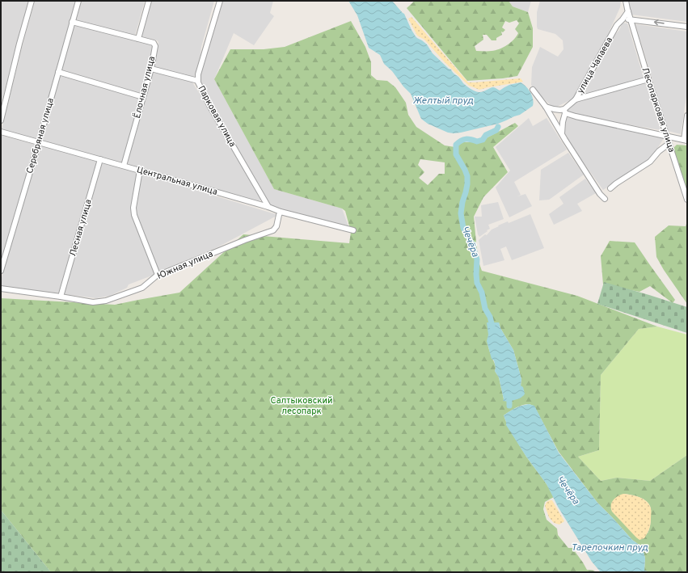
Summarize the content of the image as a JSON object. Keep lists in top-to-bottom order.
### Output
{
  "streets": {
    "street": [
      "улица Чапаева",
      "Ёлочная улица",
      "Лесопарковая улица",
      "Парковая улица",
      "Серебряная улица",
      "Центральная улица",
      "Лесная улица",
      "Южная улица"
    ]
  },
  "crossings": [
    ["улица Чапаева", "Лесопарковая улица"],
    ["Ёлочная улица", "Центральная улица"],
    ["Парковая улица", "Центральная улица"],
    ["Серебряная улица", "Центральная улица"],
    ["Центральная улица", "Лесная улица"],
    ["Центральная улица", "Южная улица"],
    ["Лесная улица", "Южная улица"]
  ],
  "water": ["Желтый пруд", "Чечёра", "Тарелочкин пруд"],
  "parks": ["Салтыковский лесопарк"]
}
